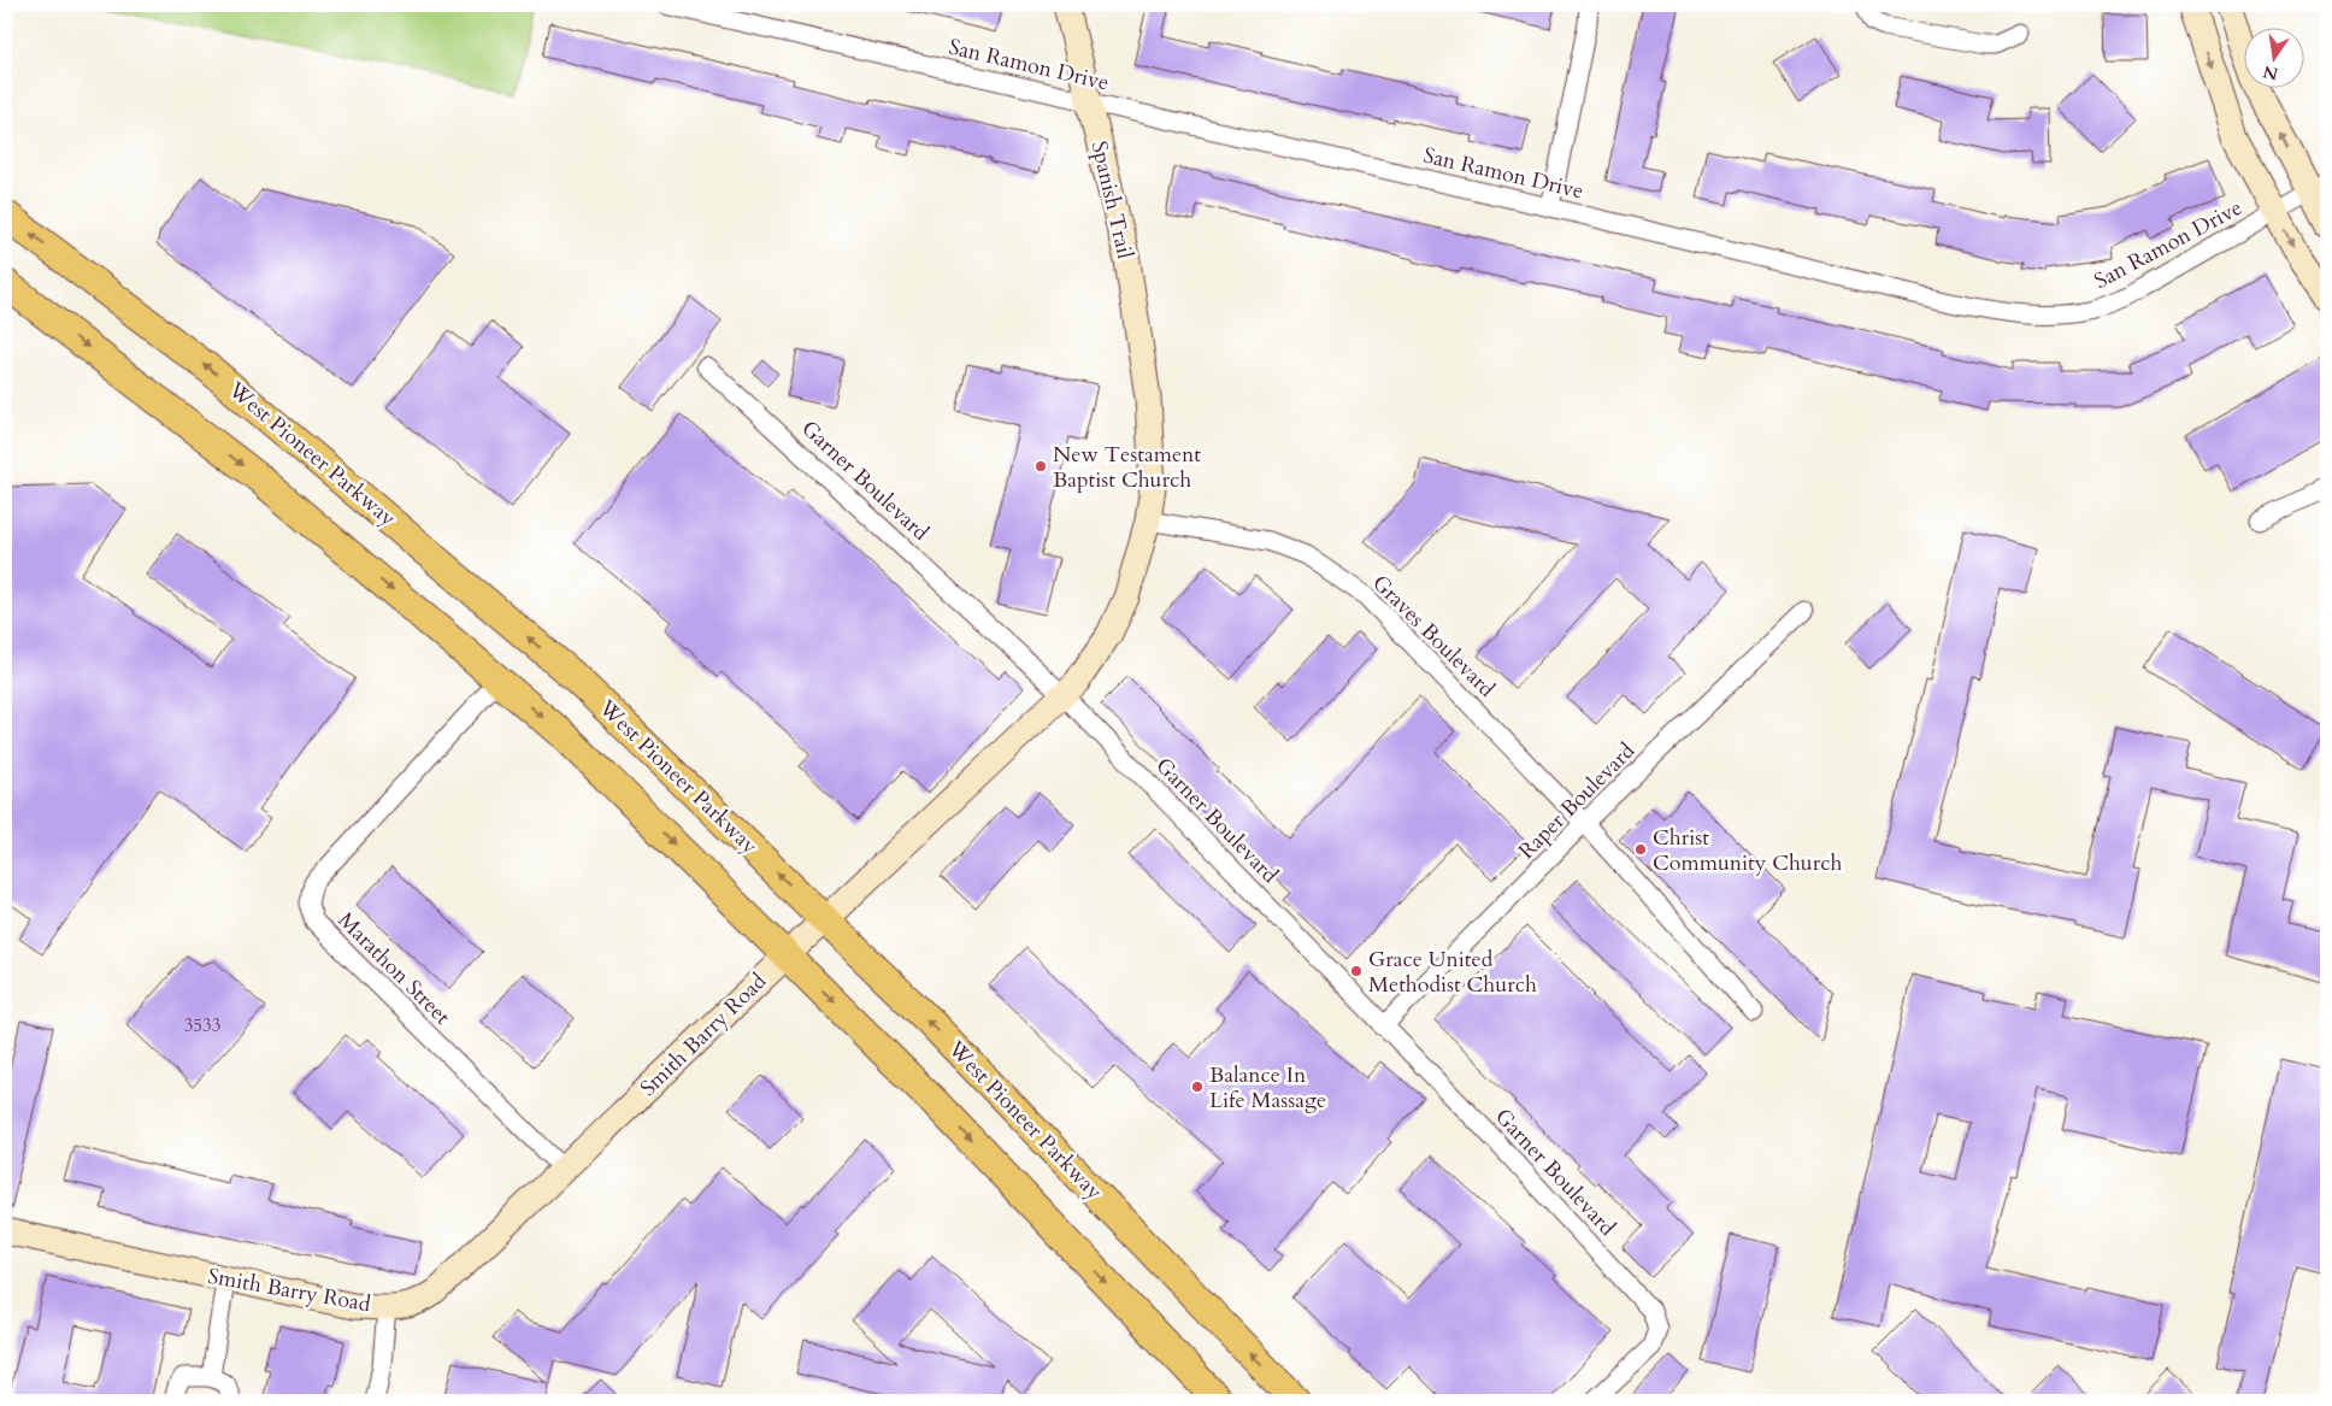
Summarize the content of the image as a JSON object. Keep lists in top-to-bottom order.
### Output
{
  "streets": {
    "main road": ["West Pioneer Parkway"],
    "street": [
      "San Ramon Drive",
      "Spanish Trail",
      "Garner Boulevard",
      "Graves Boulevard",
      "Raper Boulevard",
      "Marathon Street",
      "Smith Barry Road"
    ]
  },
  "crossings": [
    ["San Ramon Drive", "Spanish Trail"],
    ["Spanish Trail", "Smith Barry Road"],
    ["West Pioneer Parkway", "Smith Barry Road"],
    ["Garner Boulevard", "Raper Boulevard"],
    ["Garner Boulevard", "Smith Barry Road"],
    ["Graves Boulevard", "Raper Boulevard"],
    ["Graves Boulevard", "Smith Barry Road"],
    ["Marathon Street", "Smith Barry Road"]
  ],
  "places": [
    "New Testament Baptist Church",
    "Christ Community Church",
    "Grace United Methodist Church",
    "Balance In Life Massage"
  ],
  "house_numbers": ["3533"],
  "north": "bottom"
}
